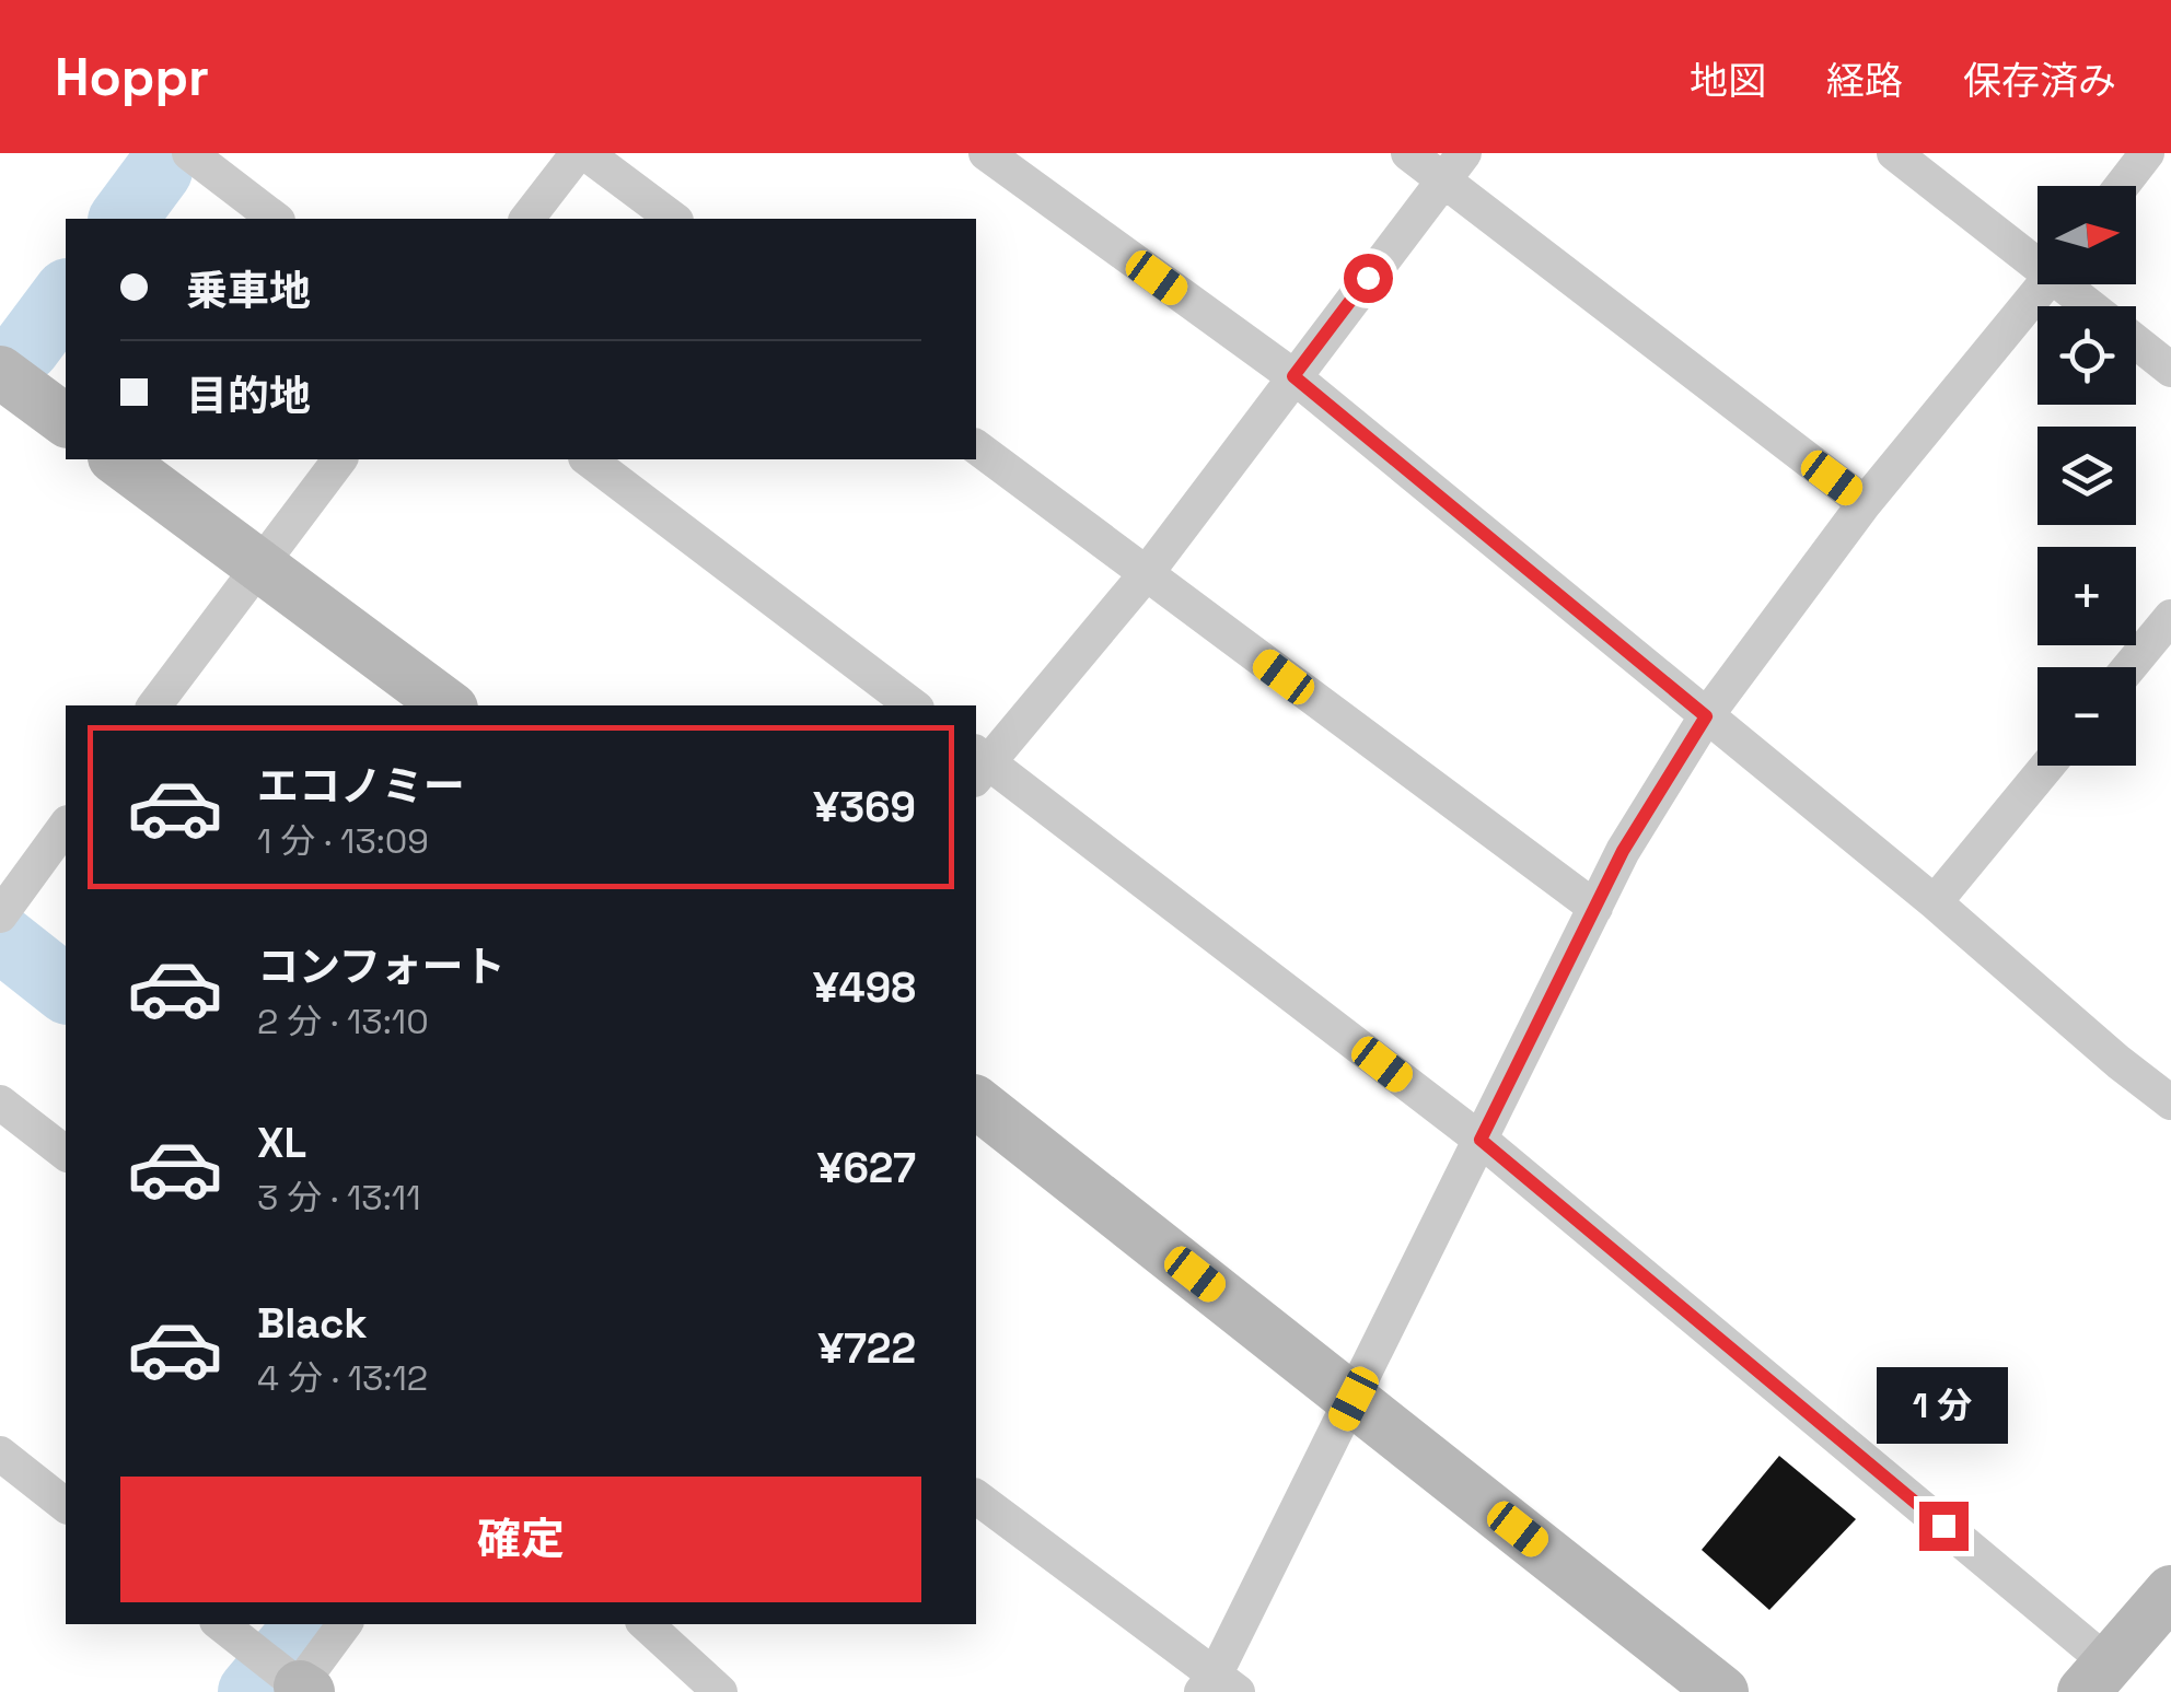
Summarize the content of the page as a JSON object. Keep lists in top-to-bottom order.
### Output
{
  "north": "right",
  "page": {
    "header": "Hoppr",
    "nav": ["地図", "経路", "保存済み"],
    "map_buttons": ["+", "−"],
    "banner": ["乗車地", "目的地"],
    "list": [
      {
        "name": "エコノミー",
        "note": "1 分 · 13:09",
        "value": "¥369"
      },
      {
        "name": "コンフォート",
        "note": "2 分 · 13:10",
        "value": "¥498"
      },
      {
        "name": "XL",
        "note": "3 分 · 13:11",
        "value": "¥627"
      },
      {
        "name": "Black",
        "note": "4 分 · 13:12",
        "value": "¥722"
      }
    ],
    "bubble": "1 分",
    "buttons": "確定"
  }
}
